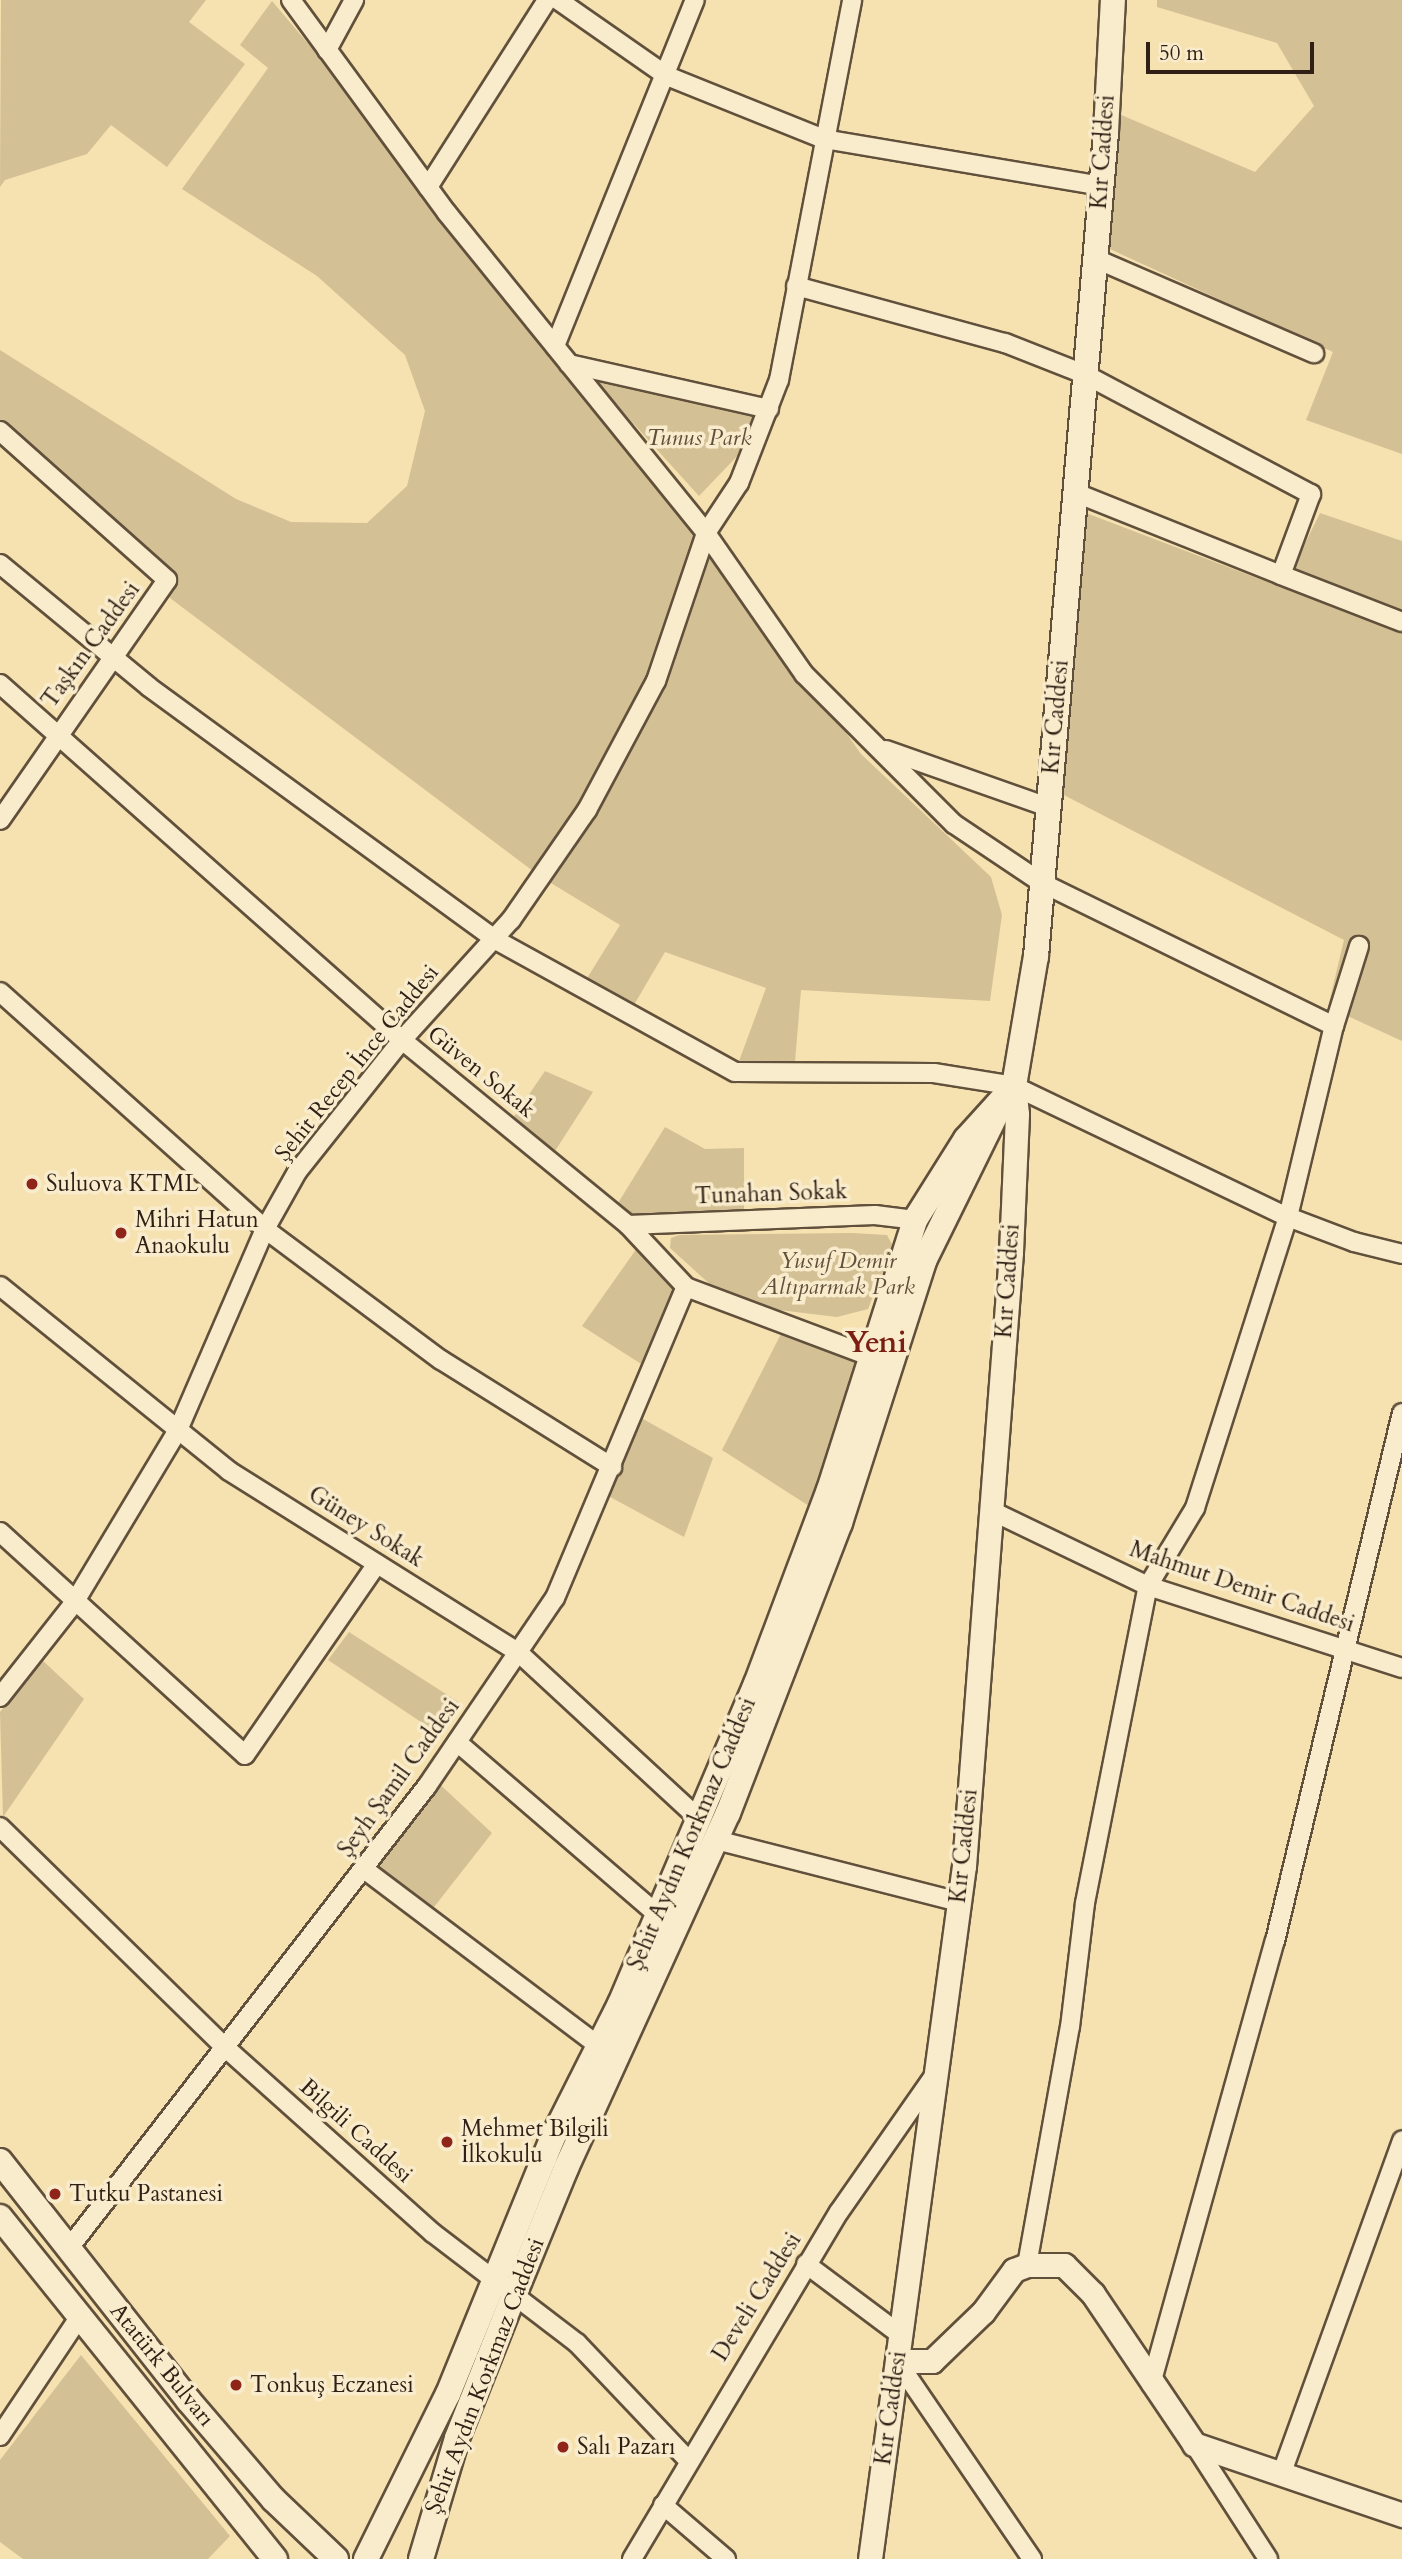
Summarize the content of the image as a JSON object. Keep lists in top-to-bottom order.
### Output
{
  "streets": {
    "main road": ["Kır Caddesi", "Şehit Aydın Korkmaz Caddesi", "Atatürk Bulvarı"],
    "street": [
      "Taşkın Caddesi",
      "Şehit Recep İnce Caddesi",
      "Güven Sokak",
      "Tunahan Sokak",
      "Güney Sokak",
      "Mahmut Demir Caddesi",
      "Şeyh Şamil Caddesi",
      "Bilgili Caddesi",
      "Develi Caddesi"
    ]
  },
  "crossings": [
    ["Kır Caddesi", "Mahmut Demir Caddesi"],
    ["Kır Caddesi", "Şehit Aydın Korkmaz Caddesi"],
    ["Kır Caddesi", "Develi Caddesi"],
    ["Taşkın Caddesi", "Güven Sokak"],
    ["Şehit Recep İnce Caddesi", "Güven Sokak"],
    ["Şehit Recep İnce Caddesi", "Güney Sokak"],
    ["Güven Sokak", "Tunahan Sokak"],
    ["Güven Sokak", "Şeyh Şamil Caddesi"],
    ["Güven Sokak", "Şehit Aydın Korkmaz Caddesi"],
    ["Tunahan Sokak", "Şehit Aydın Korkmaz Caddesi"],
    ["Güney Sokak", "Şeyh Şamil Caddesi"],
    ["Güney Sokak", "Şehit Aydın Korkmaz Caddesi"],
    ["Şeyh Şamil Caddesi", "Bilgili Caddesi"],
    ["Şeyh Şamil Caddesi", "Atatürk Bulvarı"],
    ["Şehit Aydın Korkmaz Caddesi", "Bilgili Caddesi"],
    ["Bilgili Caddesi", "Develi Caddesi"]
  ],
  "districts": ["Yeni"],
  "parks": ["Tunus Park", "Yusuf Demir Altıparmak Park"],
  "places": [
    "Suluova KTML",
    "Mihri Hatun Anaokulu",
    "Mehmet Bilgili İlkokulu",
    "Tutku Pastanesi",
    "Tonkuş Eczanesi",
    "Salı Pazarı"
  ],
  "scale_bar": "50 m"
}
